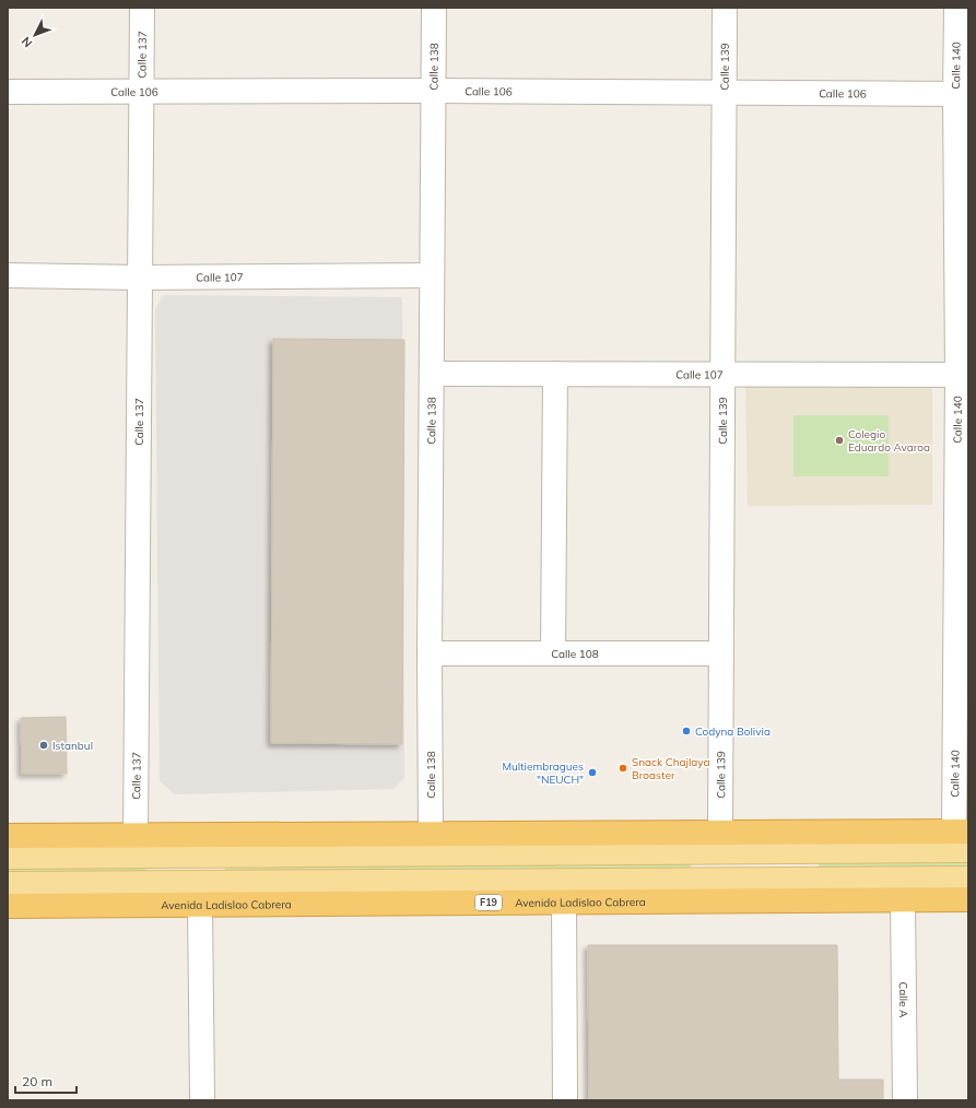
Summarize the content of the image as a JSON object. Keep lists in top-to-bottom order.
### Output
{
  "streets": {
    "highway": ["F19", "Avenida Ladislao Cabrera"],
    "street": [
      "Calle 137",
      "Calle 140",
      "Calle 138",
      "Calle 139",
      "Calle 106",
      "Calle 107",
      "Calle 108",
      "Calle A"
    ]
  },
  "crossings": [
    ["Calle 137", "Calle 106"],
    ["Calle 137", "Calle 107"],
    ["Calle 140", "Calle 106"],
    ["Calle 140", "Calle 107"],
    ["Calle 138", "Calle 106"],
    ["Calle 138", "Calle 107"],
    ["Calle 138", "Calle 108"],
    ["Calle 139", "Calle 106"],
    ["Calle 139", "Calle 107"],
    ["Calle 139", "Calle 108"],
    ["Avenida Ladislao Cabrera", "Calle A"]
  ],
  "places": [
    "Colegio Eduardo Avaroa",
    "Codyna Bolivia",
    "Istanbul",
    "Snack Chajlaya Broaster",
    "Multiembragues \"NEUCH\""
  ],
  "scale_bar": "20 m",
  "north": "bottom left"
}
